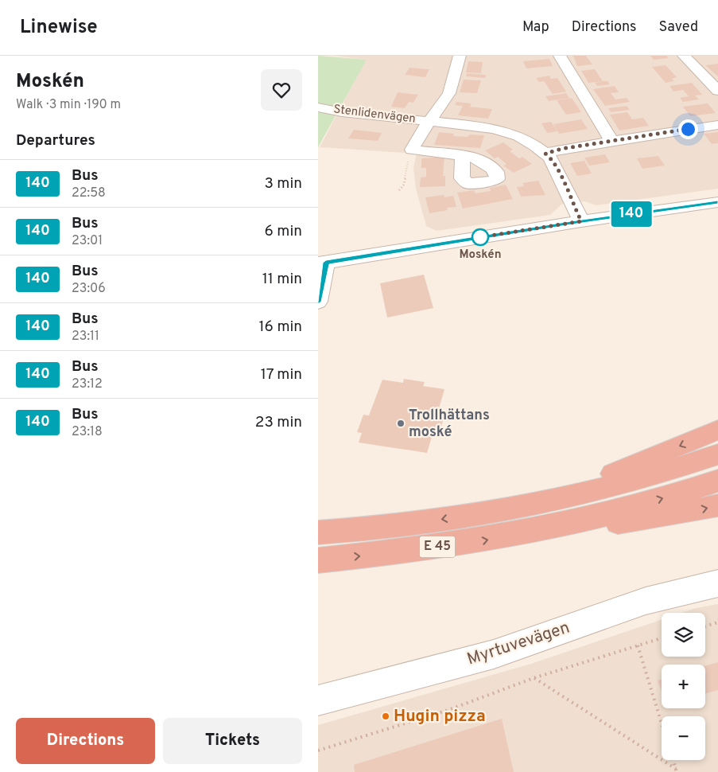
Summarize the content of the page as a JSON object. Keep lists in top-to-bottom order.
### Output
{
  "streets": {
    "highway": ["E 45"],
    "street": ["Stenlidenvägen", "Myrtuvevägen"]
  },
  "places": ["Moskén", "Trollhättans moské", "Hugin pizza"],
  "lines": ["bus line 140"],
  "page": {
    "header": "Linewise",
    "nav": ["Map", "Directions", "Saved"],
    "heading": [
      ["Moskén", "Walk · 3 min · 190 m"],
      "Departures"
    ],
    "on_map": "140",
    "list": [
      {
        "mark": "140",
        "name": "Bus",
        "note": "22:58",
        "value": "3 min"
      },
      {
        "mark": "140",
        "name": "Bus",
        "note": "23:01",
        "value": "6 min"
      },
      {
        "mark": "140",
        "name": "Bus",
        "note": "23:06",
        "value": "11 min"
      },
      {
        "mark": "140",
        "name": "Bus",
        "note": "23:11",
        "value": "16 min"
      },
      {
        "mark": "140",
        "name": "Bus",
        "note": "23:12",
        "value": "17 min"
      },
      {
        "mark": "140",
        "name": "Bus",
        "note": "23:18",
        "value": "23 min"
      }
    ],
    "map_buttons": ["+", "−"],
    "buttons": ["Directions", "Tickets"]
  }
}
